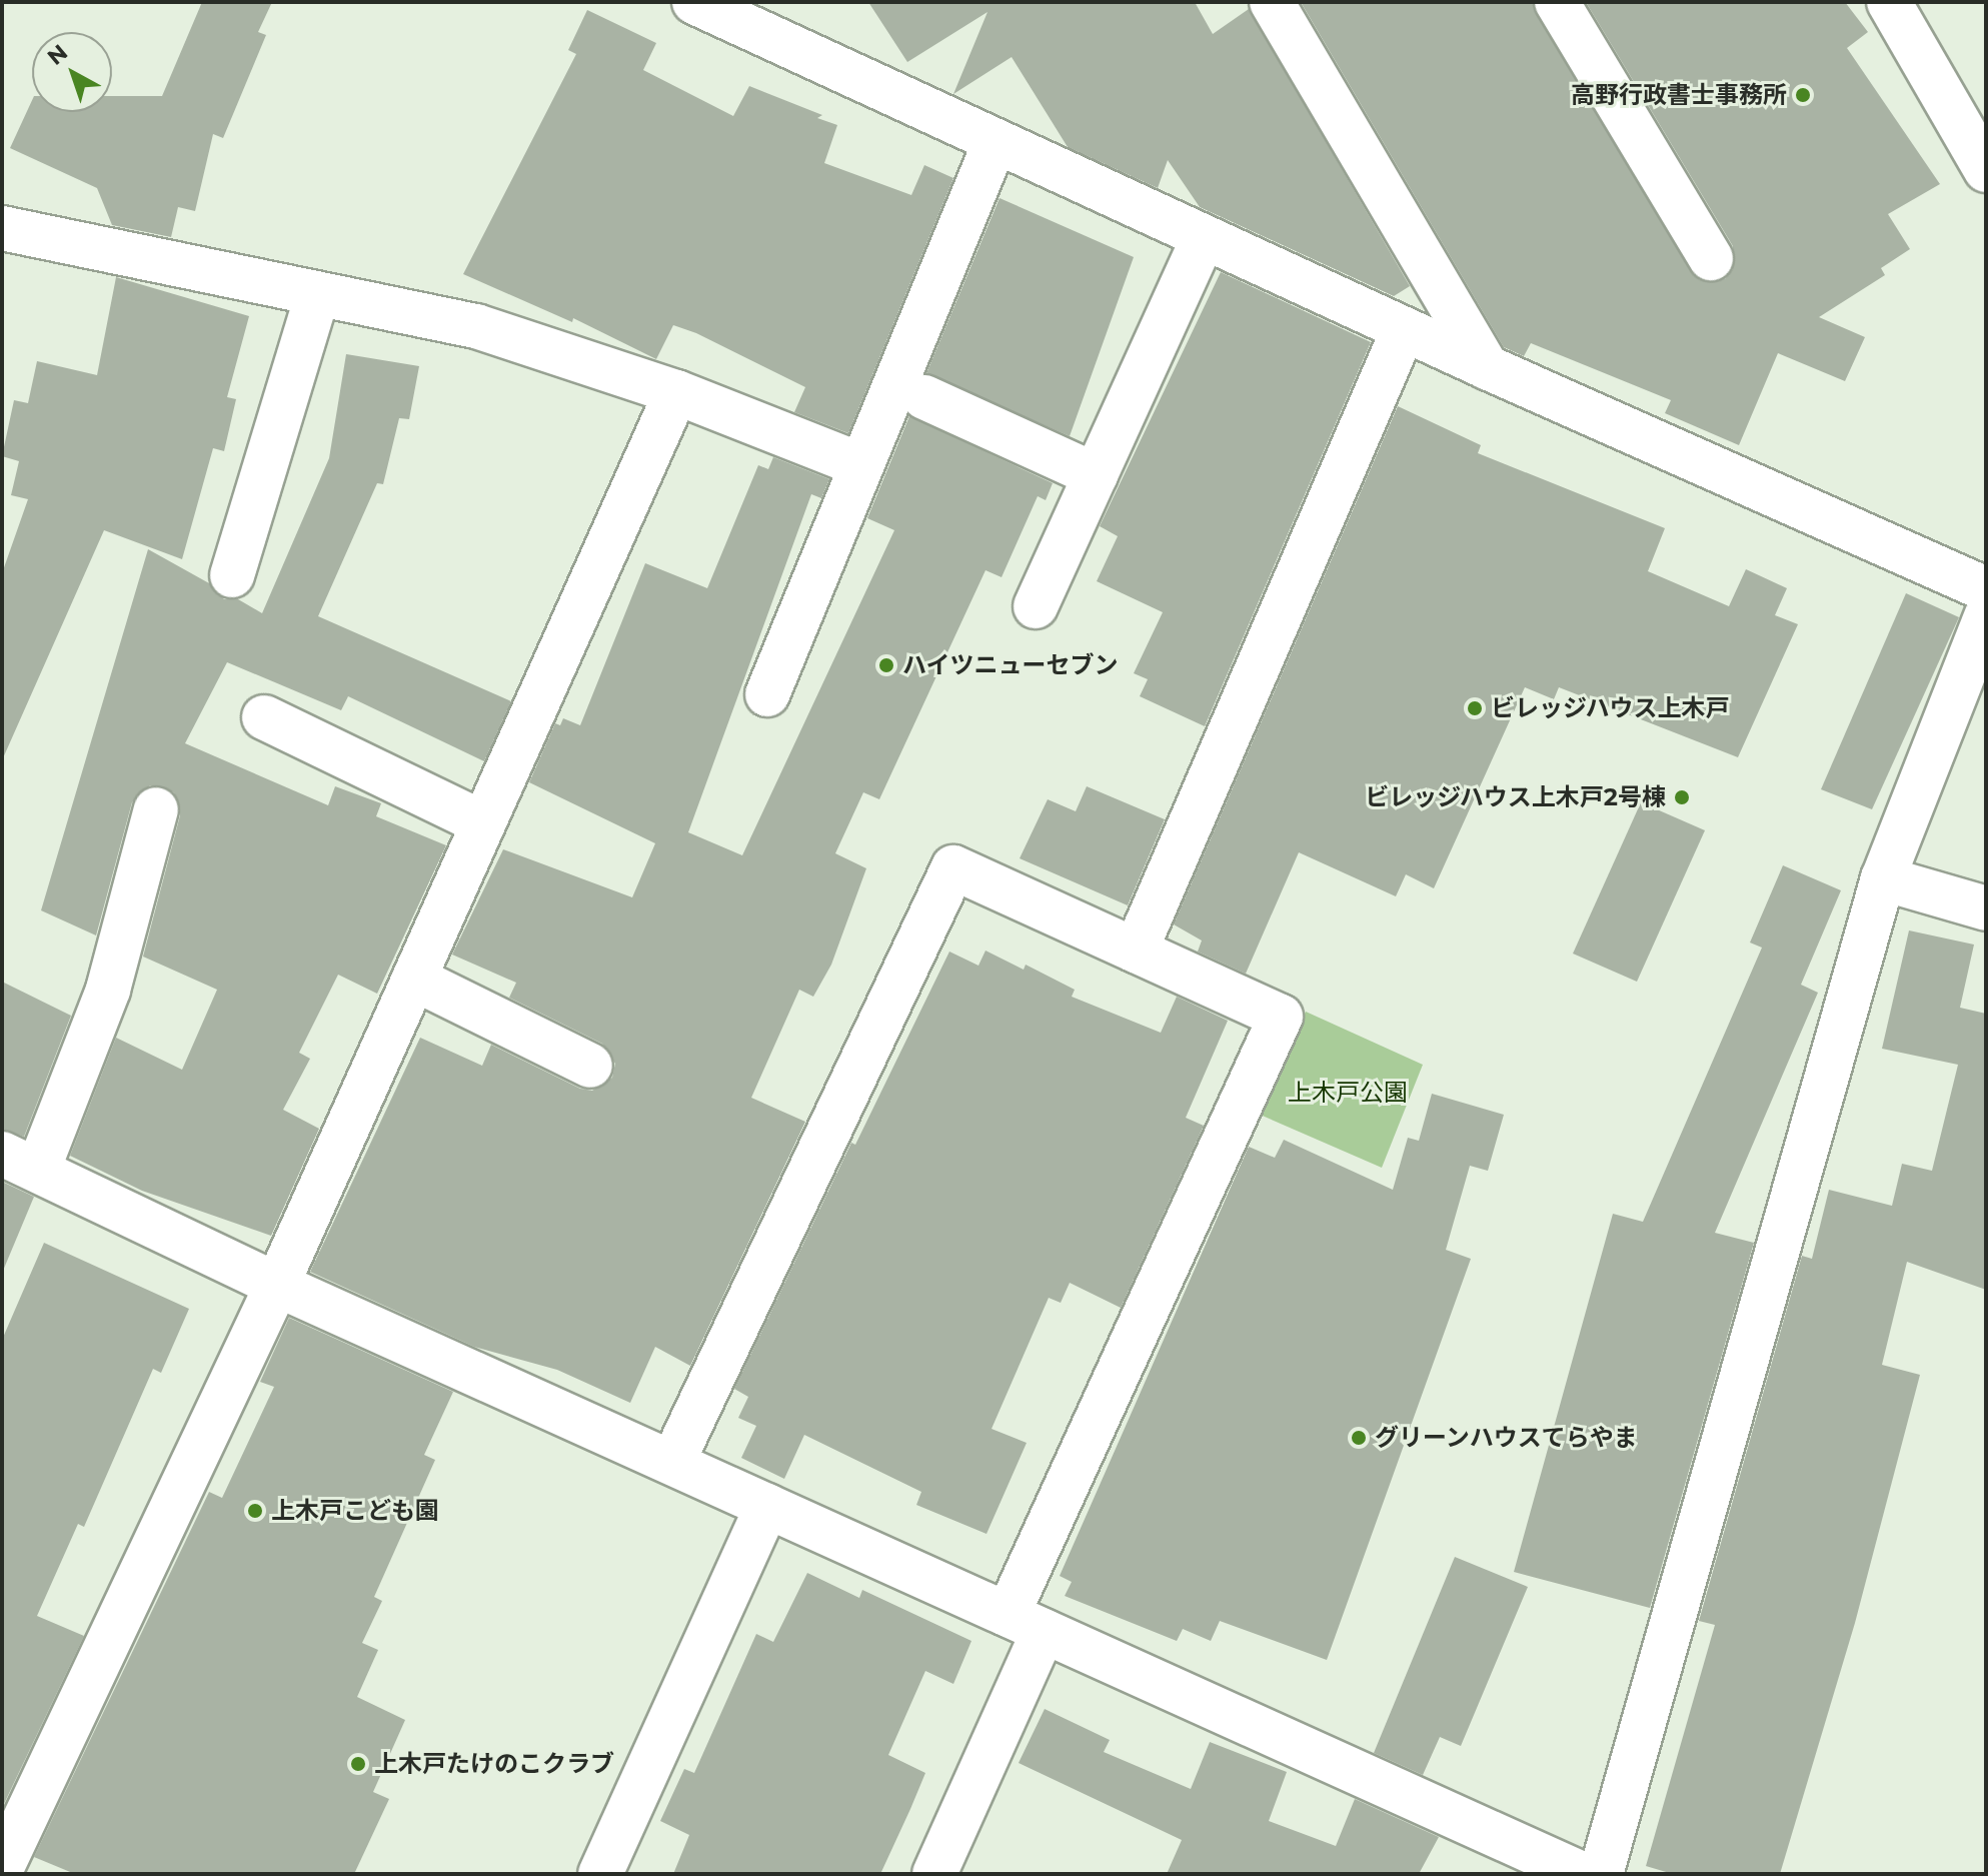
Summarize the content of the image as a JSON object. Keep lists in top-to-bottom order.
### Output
{
  "parks": ["上木戸公園"],
  "places": [
    "高野行政書士事務所",
    "ハイツニューセブン",
    "ビレッジハウス上木戸",
    "ビレッジハウス上木戸2号棟",
    "グリーンハウスてらやま",
    "上木戸こども園",
    "上木戸たけのこクラブ"
  ],
  "north": "top left"
}
